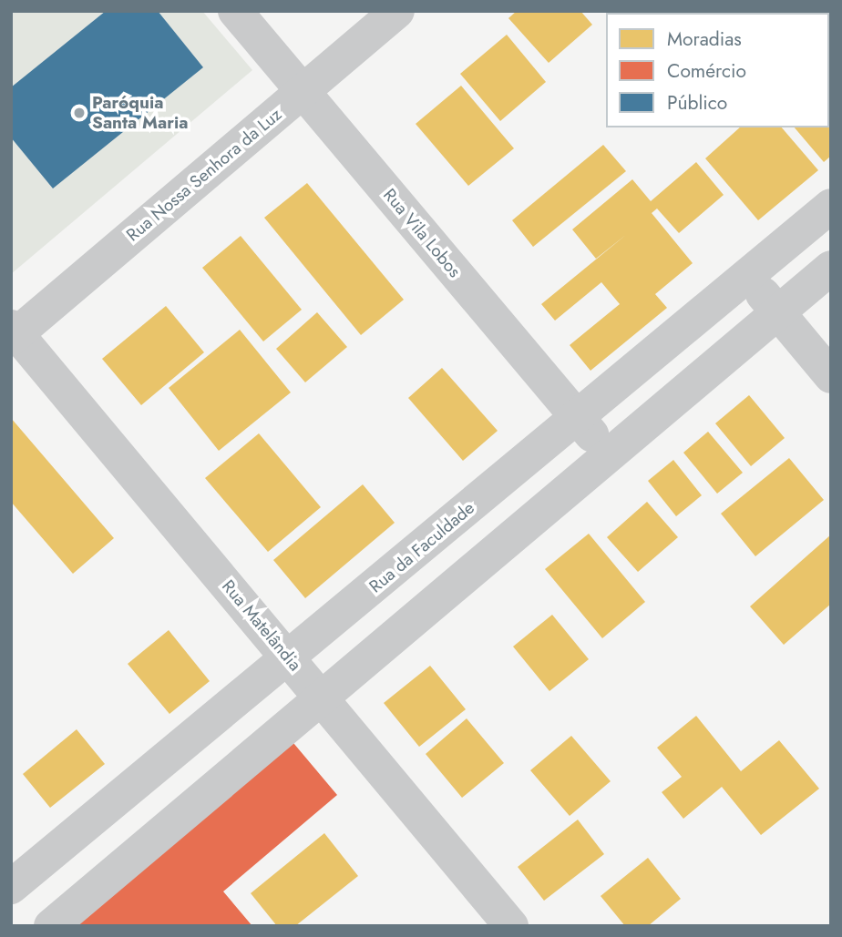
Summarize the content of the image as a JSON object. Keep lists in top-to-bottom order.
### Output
{
  "streets": {
    "street": [
      "Rua Nossa Senhora da Luz",
      "Rua Vila Lobos",
      "Rua da Faculdade",
      "Rua Matelândia"
    ]
  },
  "crossings": [
    ["Rua Nossa Senhora da Luz", "Rua Vila Lobos"],
    ["Rua Nossa Senhora da Luz", "Rua Matelândia"],
    ["Rua Vila Lobos", "Rua da Faculdade"],
    ["Rua da Faculdade", "Rua Matelândia"]
  ],
  "places": ["Paróquia Santa Maria"],
  "legend": ["Moradias", "Comércio", "Público"]
}
